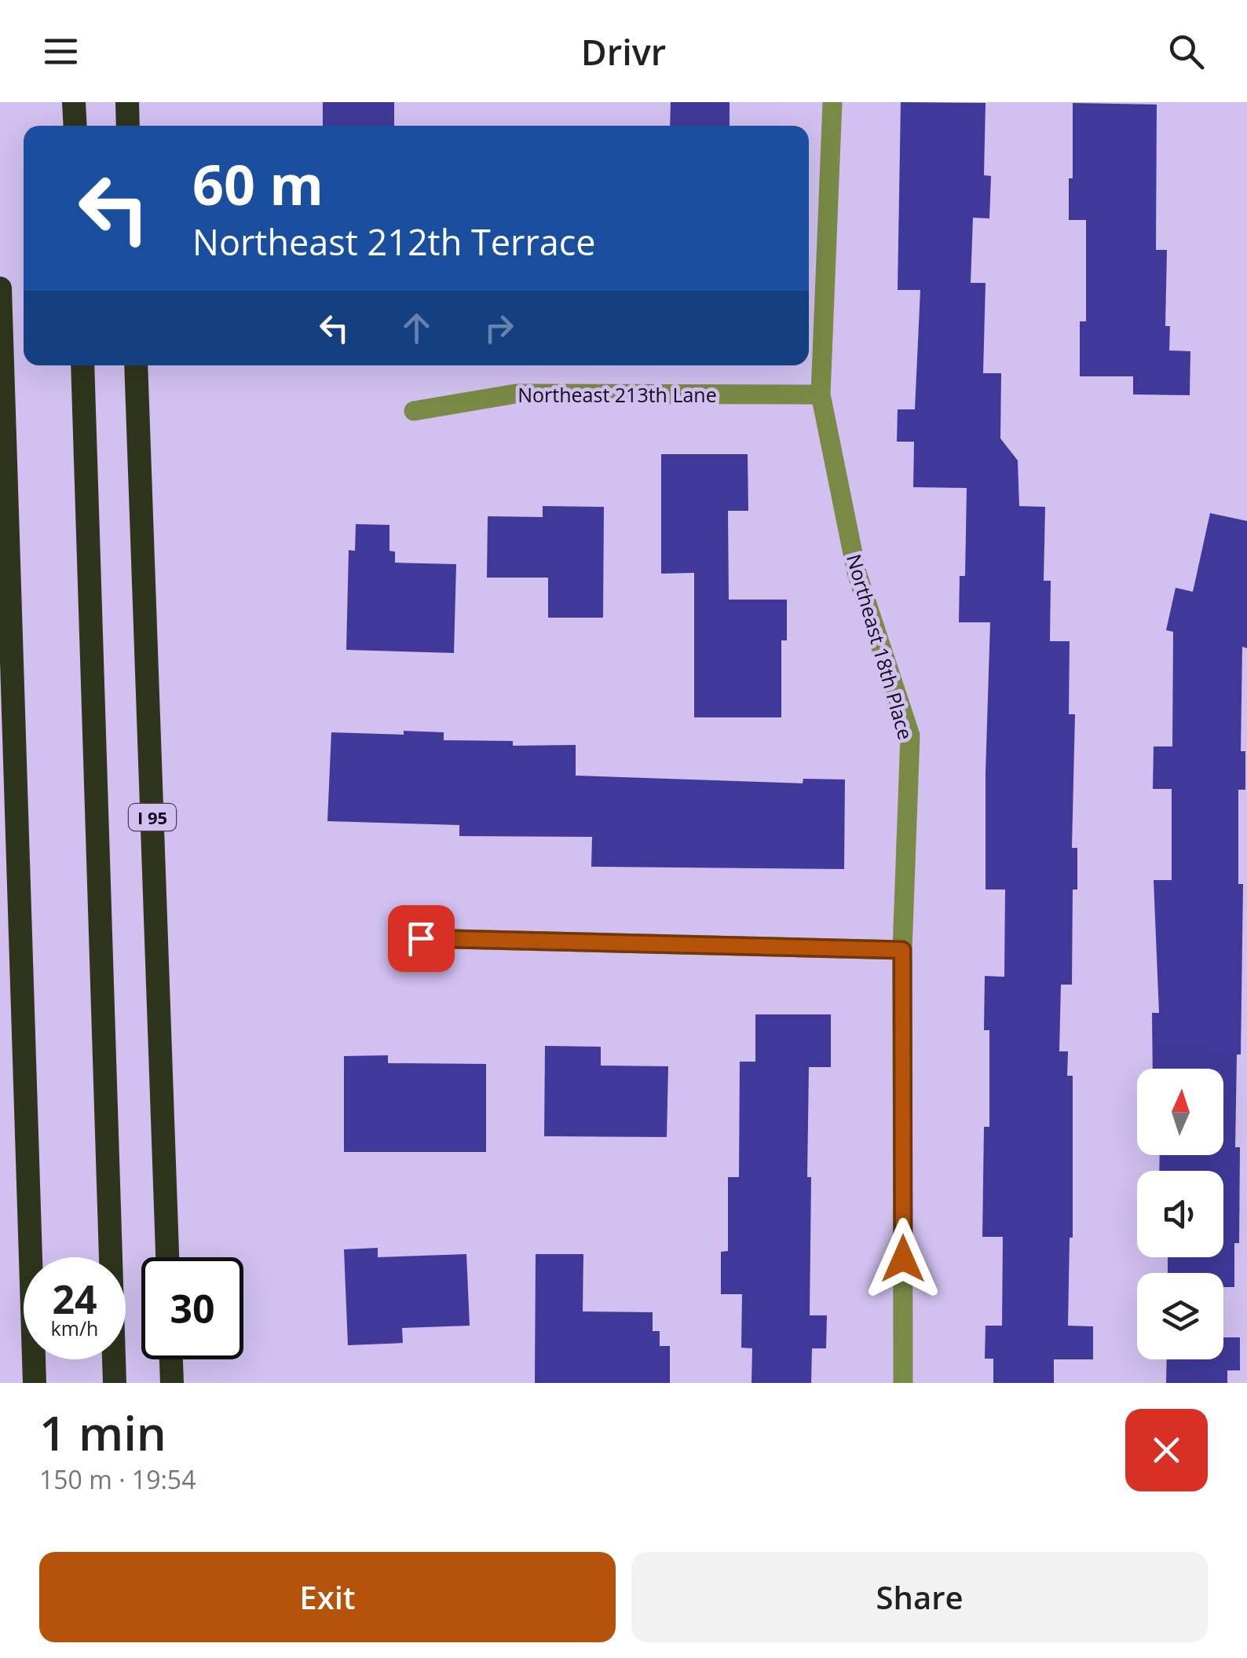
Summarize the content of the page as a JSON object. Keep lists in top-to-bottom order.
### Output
{
  "streets": {
    "highway": ["I 95"],
    "street": ["Northeast 213th Lane", "Northeast 18th Place"]
  },
  "crossings": [
    ["Northeast 213th Lane", "Northeast 18th Place"]
  ],
  "north": "top",
  "page": {
    "header": "Drivr",
    "turn": ["60 m", "Northeast 212th Terrace"],
    "speed": "24 km/h",
    "limit": "30",
    "heading": ["1 min", "150 m · 19:54"],
    "buttons": ["Exit", "Share"]
  }
}
